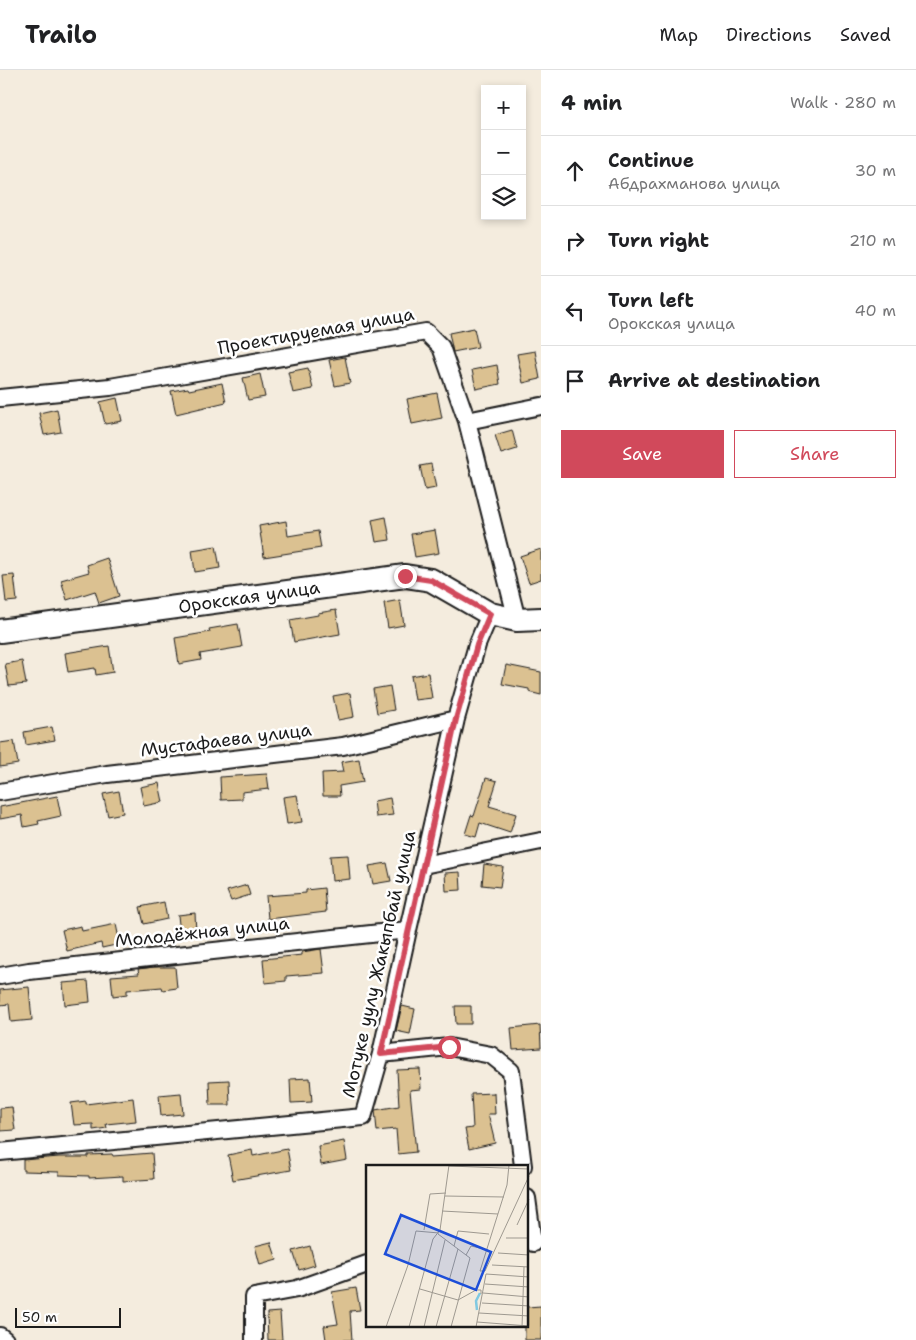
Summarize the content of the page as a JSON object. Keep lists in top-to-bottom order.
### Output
{
  "streets": {
    "street": [
      "Проектируемая улица",
      "Орокская улица",
      "Мустафаева улица",
      "Молодёжная улица",
      "Мотуке уулу Жакыпбай улица"
    ]
  },
  "crossings": [
    ["Проектируемая улица", "Орокская улица"],
    ["Орокская улица", "Мотуке уулу Жакыпбай улица"],
    ["Мустафаева улица", "Мотуке уулу Жакыпбай улица"],
    ["Молодёжная улица", "Мотуке уулу Жакыпбай улица"]
  ],
  "scale_bar": "50 m",
  "page": {
    "header": "Trailo",
    "nav": ["Map", "Directions", "Saved"],
    "heading": ["4 min", "Walk · 280 m"],
    "map_buttons": ["+", "−"],
    "list": [
      ["Continue", "Абдрахманова улица", "30 m"],
      ["Turn right", "210 m"],
      ["Turn left", "Орокская улица", "40 m"],
      "Arrive at destination"
    ],
    "buttons": ["Save", "Share"],
    "scale": "50 m"
  }
}
